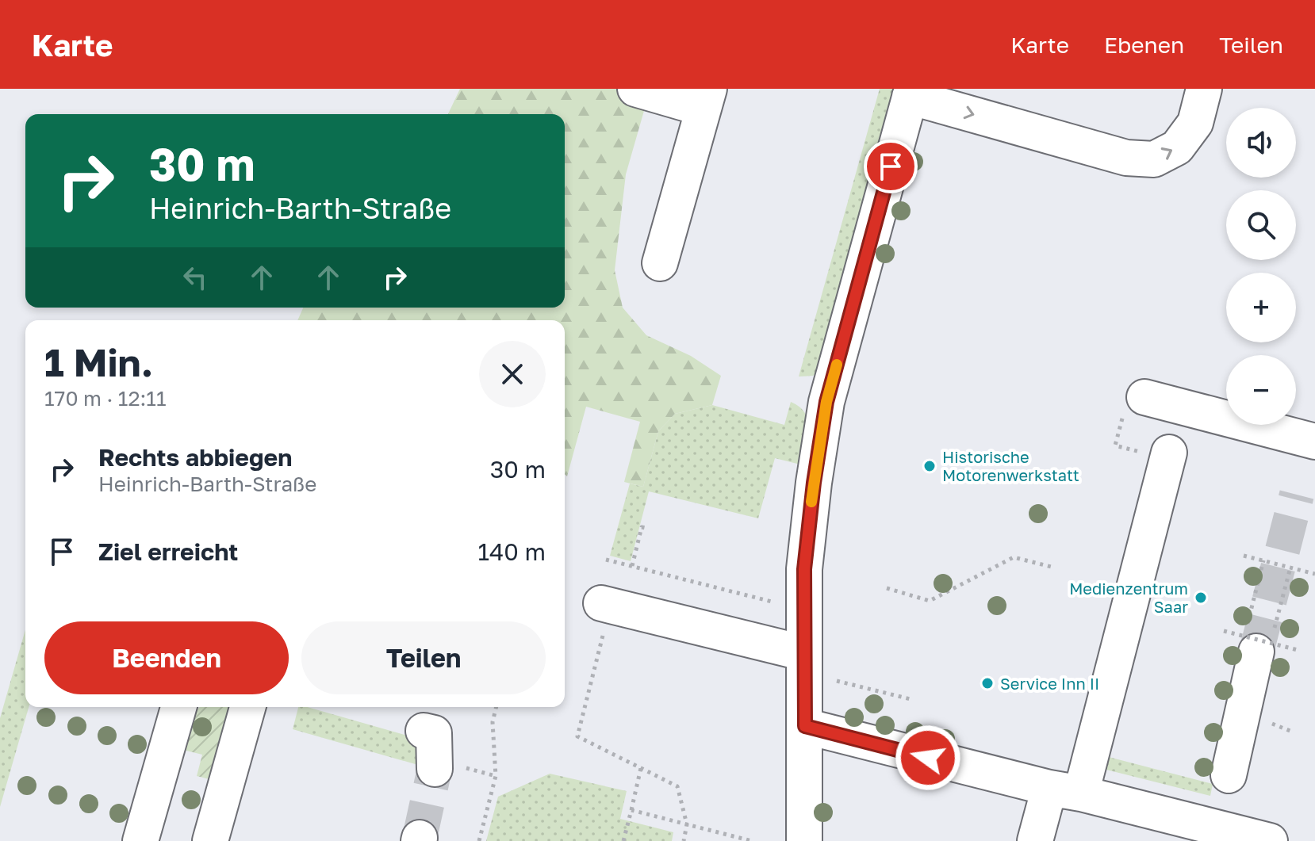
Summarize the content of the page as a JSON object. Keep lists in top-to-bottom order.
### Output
{
  "places": ["Historische Motorenwerkstatt", "Medienzentrum Saar", "Service Inn II"],
  "page": {
    "header": "Karte",
    "nav": ["Karte", "Ebenen", "Teilen"],
    "map_buttons": ["+", "−"],
    "turn": ["30 m", "Heinrich-Barth-Straße"],
    "heading": ["1 Min.", "170 m · 12:11"],
    "list": [
      {
        "name": "Rechts abbiegen",
        "note": "Heinrich-Barth-Straße",
        "value": "30 m"
      },
      {
        "name": "Ziel erreicht",
        "value": "140 m"
      }
    ],
    "buttons": ["Beenden", "Teilen"]
  }
}
